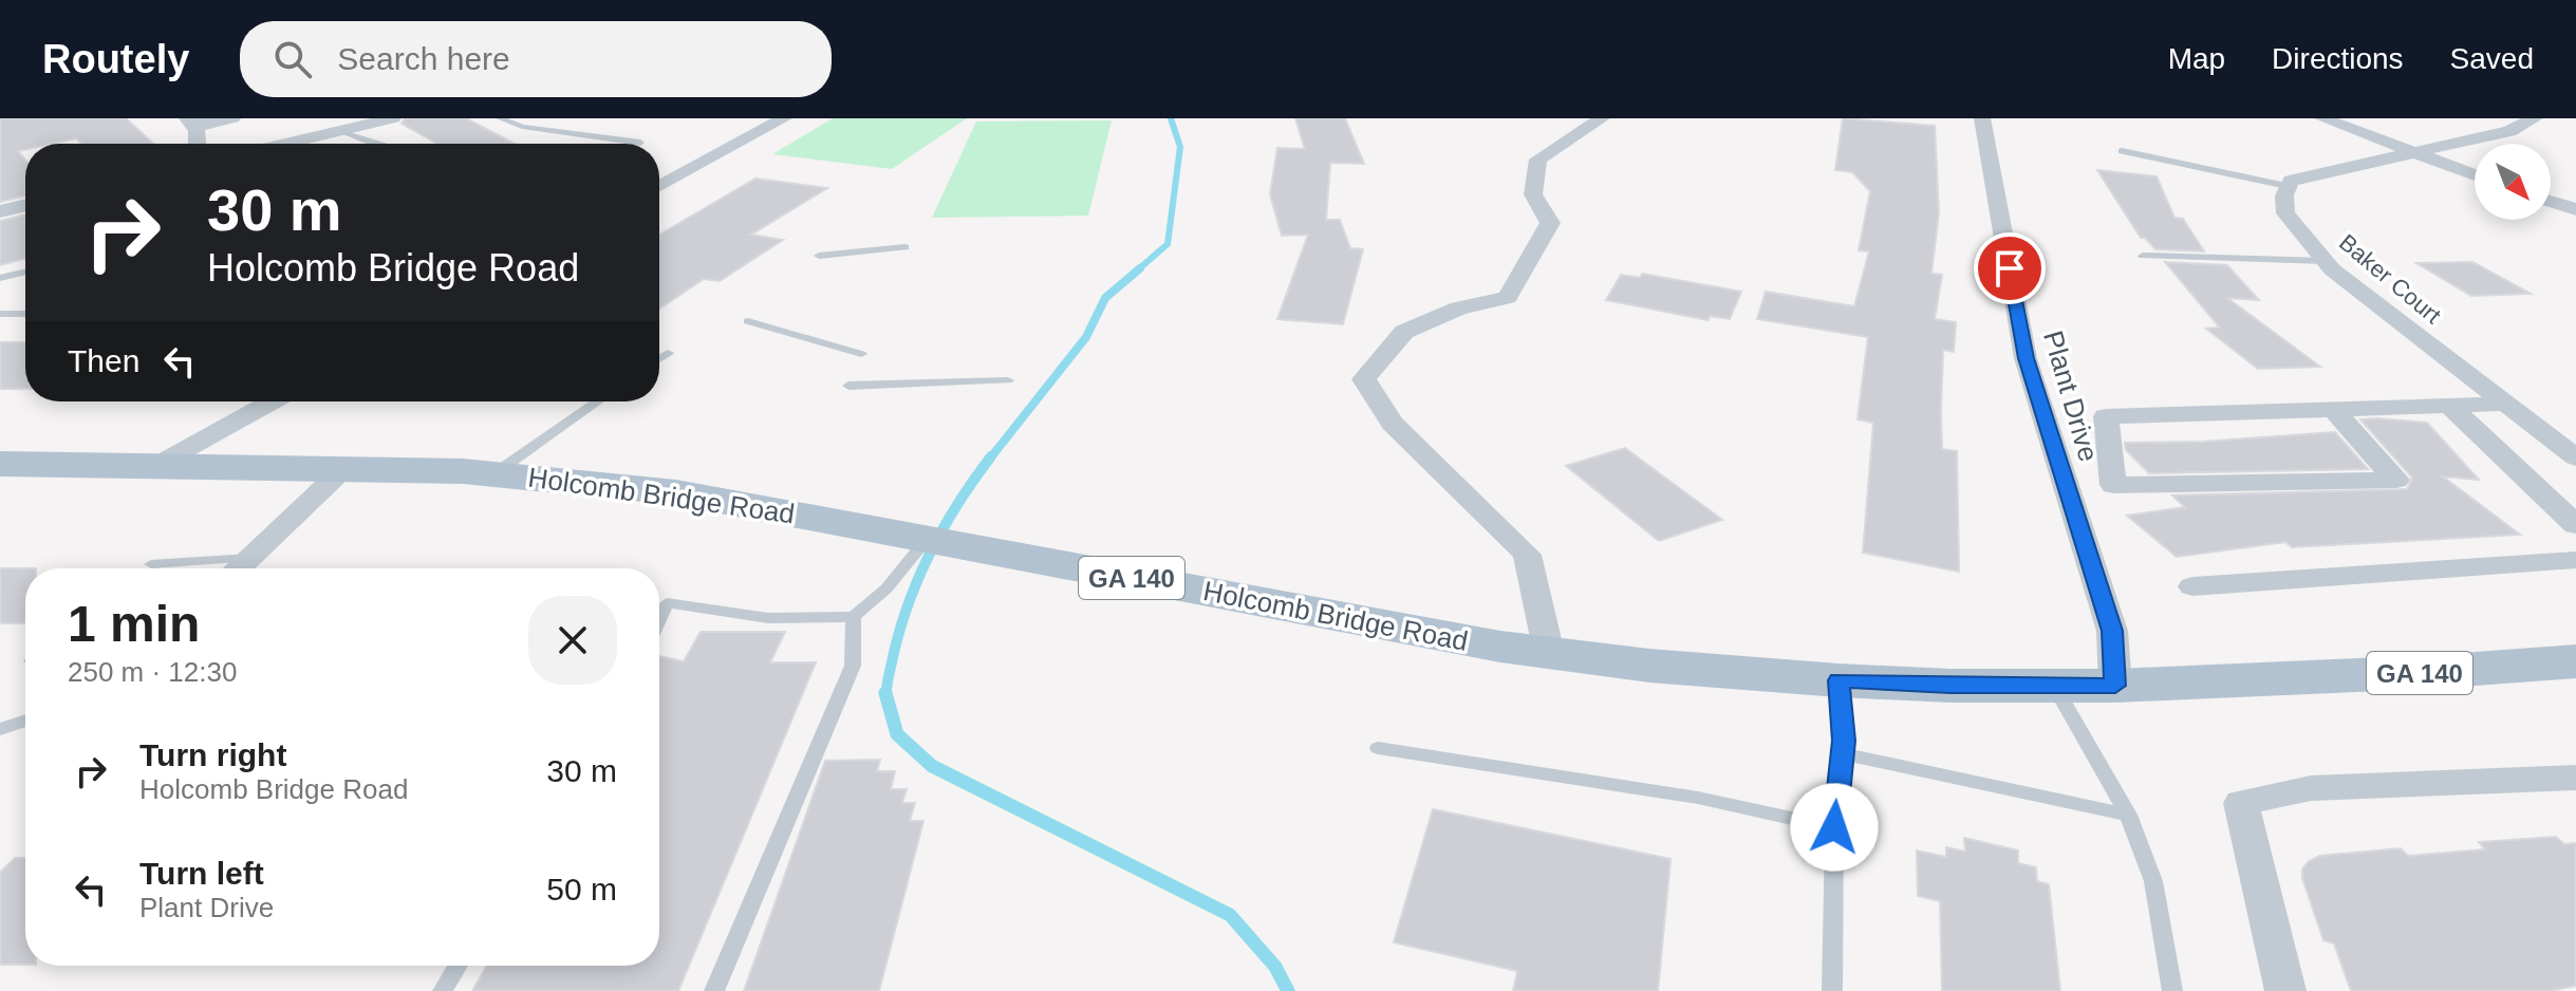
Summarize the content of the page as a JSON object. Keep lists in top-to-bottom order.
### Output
{
  "streets": {
    "main road": ["Holcomb Bridge Road", "GA 140"],
    "street": ["Baker Court", "Plant Drive"]
  },
  "crossings": [
    ["Plant Drive", "Holcomb Bridge Road"]
  ],
  "north": "bottom right",
  "page": {
    "header": "Routely",
    "search": "Search here",
    "nav": ["Map", "Directions", "Saved"],
    "turn": ["30 m", "Holcomb Bridge Road"],
    "then": "Then",
    "heading": ["1 min", "250 m · 12:30"],
    "list": [
      {
        "name": "Turn right",
        "note": "Holcomb Bridge Road",
        "value": "30 m"
      },
      {
        "name": "Turn left",
        "note": "Plant Drive",
        "value": "50 m"
      }
    ]
  }
}
